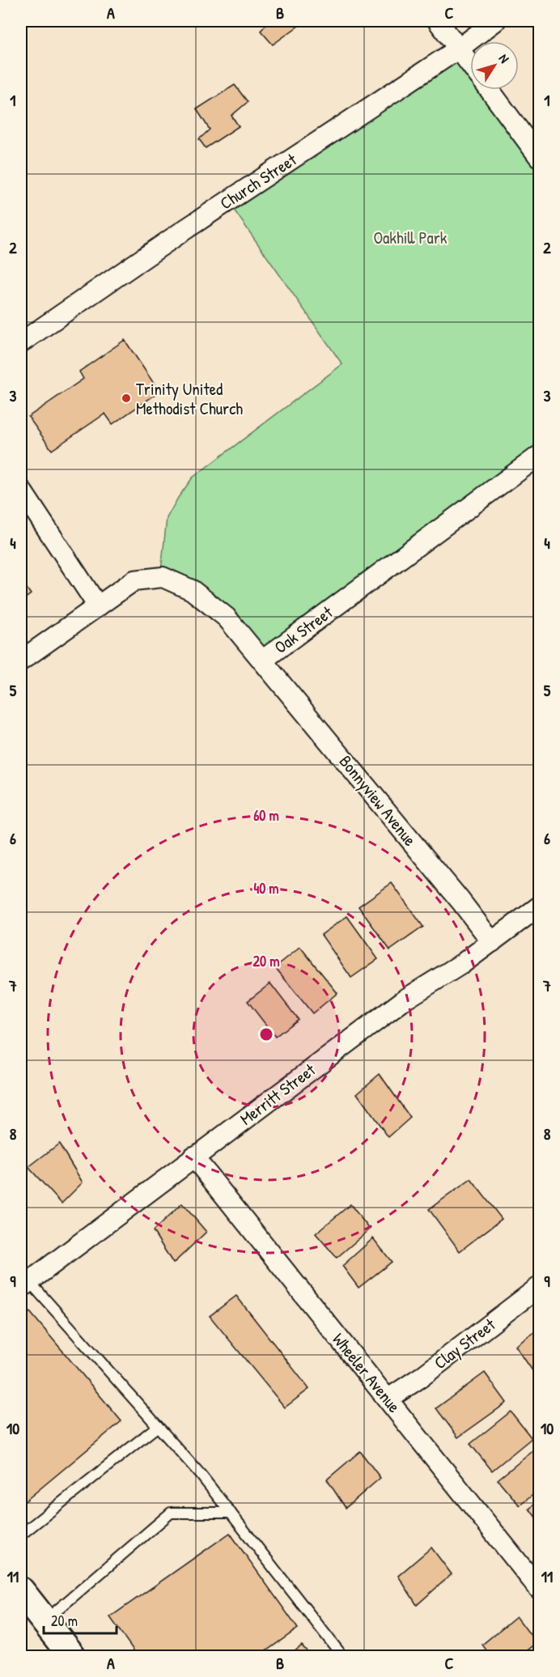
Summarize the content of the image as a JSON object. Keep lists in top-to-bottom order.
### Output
{
  "streets": {
    "street": [
      "Church Street",
      "Oak Street",
      "Bonnyview Avenue",
      "Merritt Street",
      "Clay Street",
      "Wheeler Avenue"
    ]
  },
  "crossings": [
    ["Oak Street", "Bonnyview Avenue"],
    ["Bonnyview Avenue", "Merritt Street"],
    ["Merritt Street", "Wheeler Avenue"],
    ["Clay Street", "Wheeler Avenue"]
  ],
  "parks": ["Oakhill Park"],
  "places": ["Trinity United Methodist Church"],
  "scale_bar": "20 m",
  "north": "top right",
  "grid": {
    "columns": ["A", "B", "C"],
    "rows": [
      "1",
      "2",
      "3",
      "4",
      "5",
      "6",
      "7",
      "8",
      "9",
      "10",
      "11"
    ]
  },
  "rings": ["60 m", "40 m", "20 m"]
}
